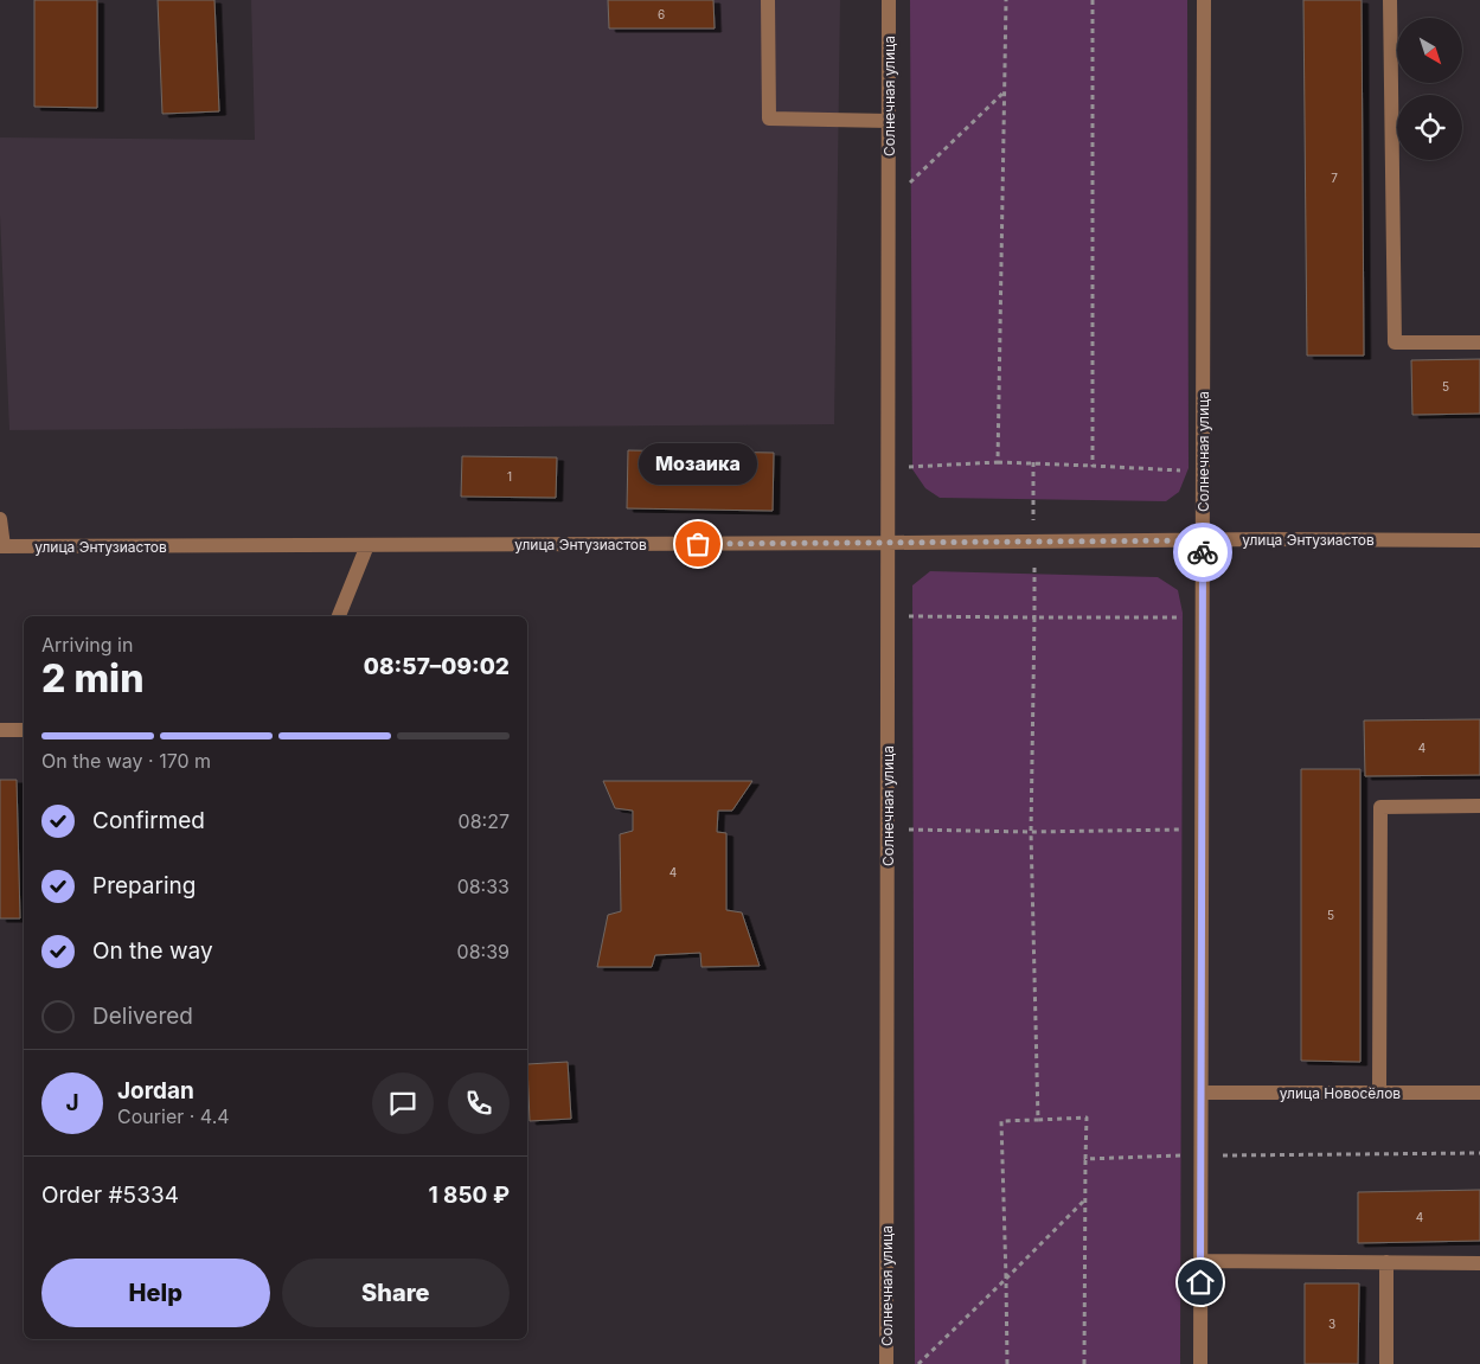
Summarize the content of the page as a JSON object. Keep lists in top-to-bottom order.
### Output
{
  "streets": {
    "street": ["Солнечная улица", "улица Энтузиастов", "улица Новосёлов"]
  },
  "crossings": [
    ["Солнечная улица", "улица Энтузиастов"],
    ["Солнечная улица", "улица Новосёлов"]
  ],
  "places": ["Мозаика"],
  "house_numbers": [
    "6",
    "7",
    "5",
    "1",
    "4",
    "4",
    "5",
    "4",
    "3"
  ],
  "north": "bottom right",
  "page": {
    "bubble": "Мозаика",
    "heading": ["2 min", "Arriving in", "08:57–09:02"],
    "panel": [
      "Jordan",
      "Courier · 4.4",
      "Order #5334",
      "1 850 ₽"
    ],
    "bar": "On the way · 170 m",
    "list": [
      ["Confirmed", "08:27"],
      ["Preparing", "08:33"],
      ["On the way", "08:39"],
      "Delivered"
    ],
    "round": "J",
    "buttons": ["Help", "Share"]
  }
}
